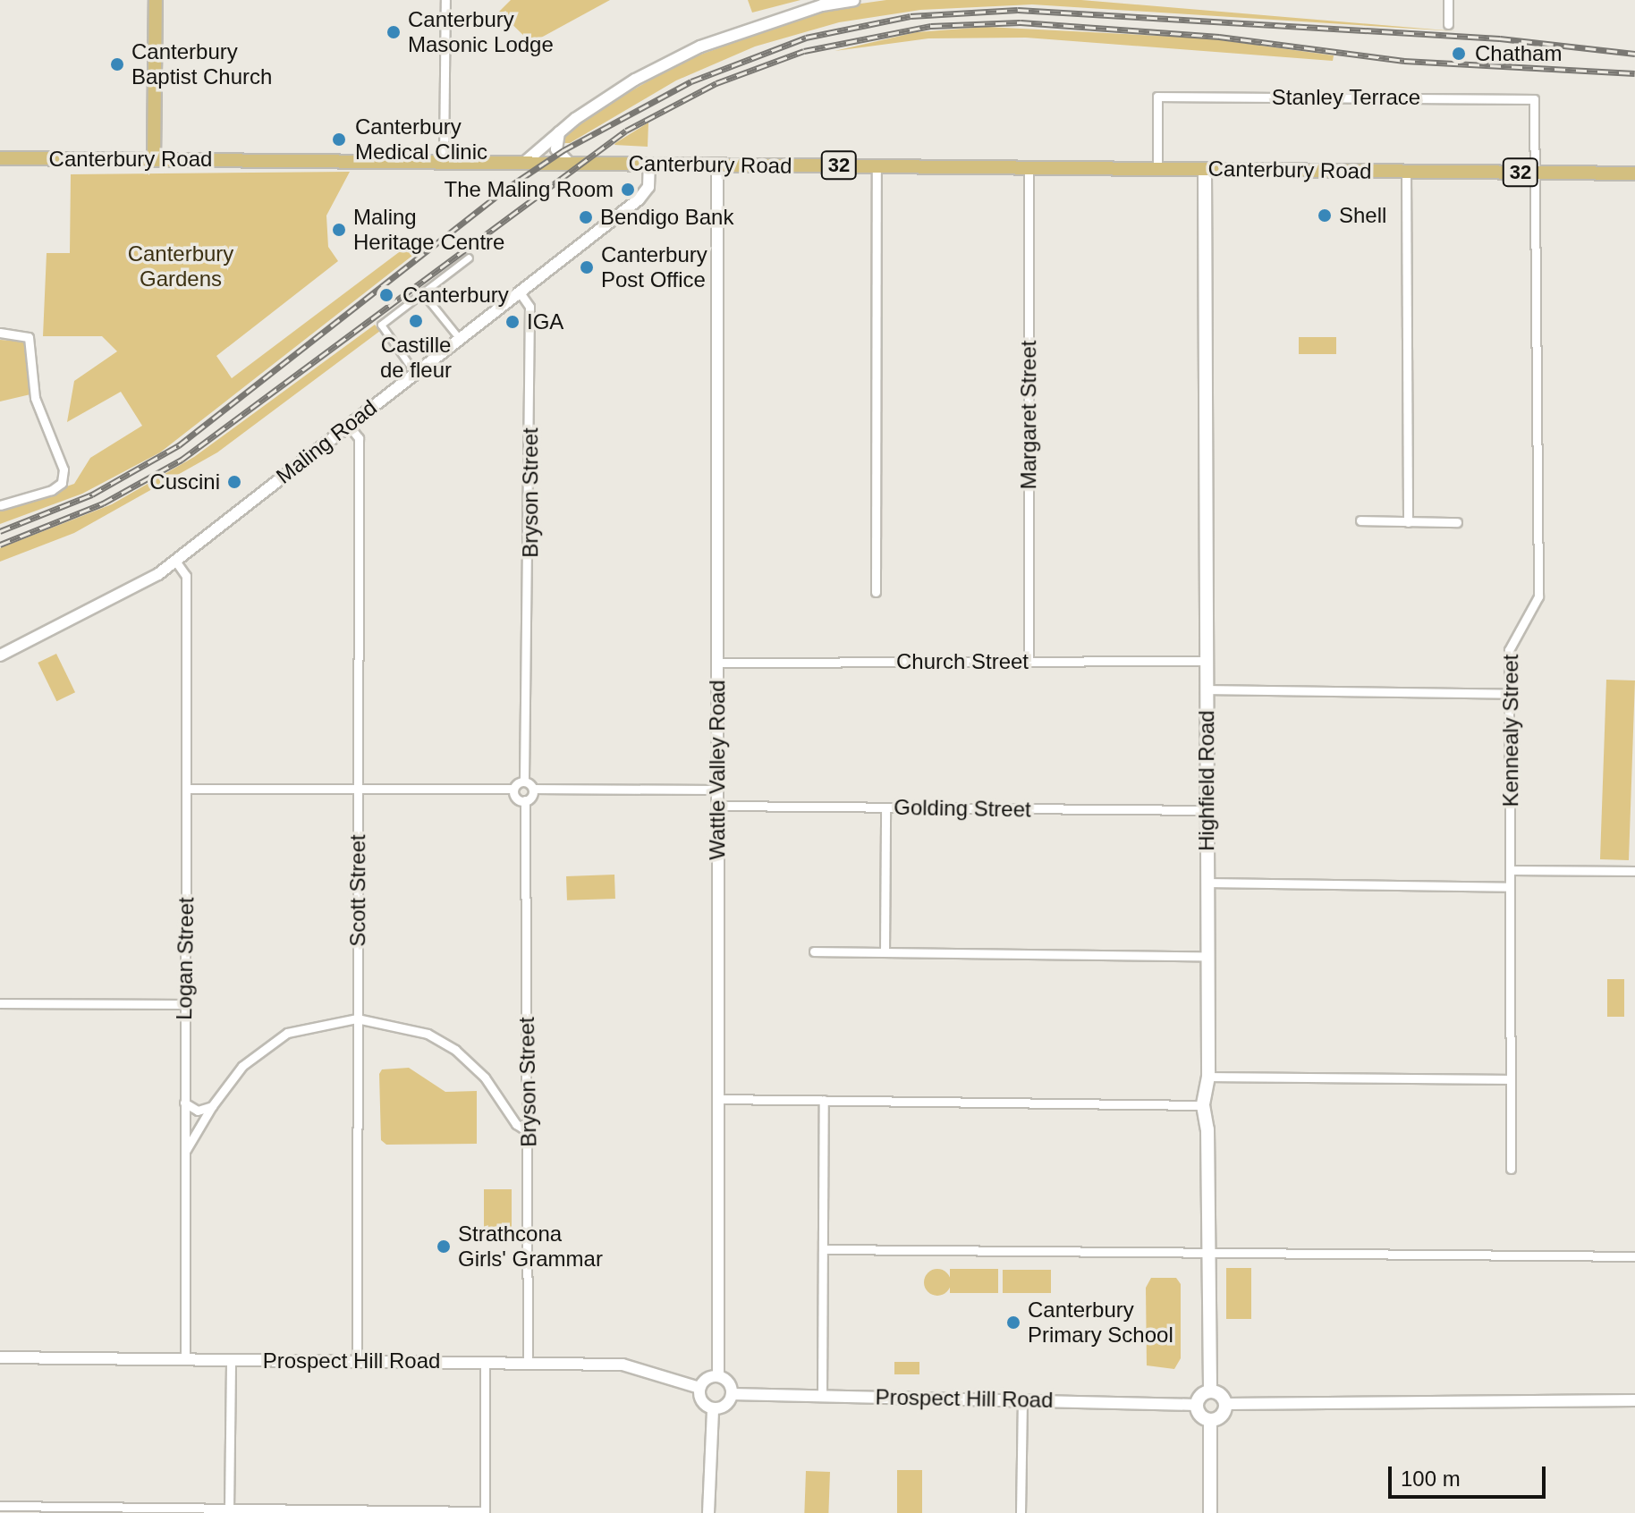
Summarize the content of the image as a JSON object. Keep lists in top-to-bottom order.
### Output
{
  "streets": {
    "main road": ["Canterbury Road", "32", "Highfield Road"],
    "street": [
      "Stanley Terrace",
      "Margaret Street",
      "Maling Road",
      "Bryson Street",
      "Church Street",
      "Kennealy Street",
      "Wattle Valley Road",
      "Golding Street",
      "Scott Street",
      "Logan Street",
      "Prospect Hill Road"
    ]
  },
  "crossings": [
    ["Stanley Terrace", "Canterbury Road"],
    ["Stanley Terrace", "Kennealy Street"],
    ["Canterbury Road", "Margaret Street"],
    ["Canterbury Road", "Maling Road"],
    ["Canterbury Road", "Kennealy Street"],
    ["Canterbury Road", "Wattle Valley Road"],
    ["Canterbury Road", "Highfield Road"],
    ["Margaret Street", "Church Street"],
    ["Maling Road", "Bryson Street"],
    ["Maling Road", "Scott Street"],
    ["Maling Road", "Logan Street"],
    ["Bryson Street", "Prospect Hill Road"],
    ["Church Street", "Wattle Valley Road"],
    ["Church Street", "Highfield Road"],
    ["Wattle Valley Road", "Golding Street"],
    ["Wattle Valley Road", "Prospect Hill Road"],
    ["Highfield Road", "Golding Street"],
    ["Highfield Road", "Prospect Hill Road"],
    ["Scott Street", "Prospect Hill Road"],
    ["Logan Street", "Prospect Hill Road"]
  ],
  "parks": ["Canterbury Gardens"],
  "places": [
    "Canterbury Masonic Lodge",
    "Chatham",
    "Canterbury Baptist Church",
    "Canterbury Medical Clinic",
    "The Maling Room",
    "Shell",
    "Bendigo Bank",
    "Maling Heritage Centre",
    "Canterbury Post Office",
    "Canterbury",
    "Castille de fleur",
    "IGA",
    "Cuscini",
    "Strathcona Girls' Grammar",
    "Canterbury Primary School"
  ],
  "scale_bar": "100 m"
}
